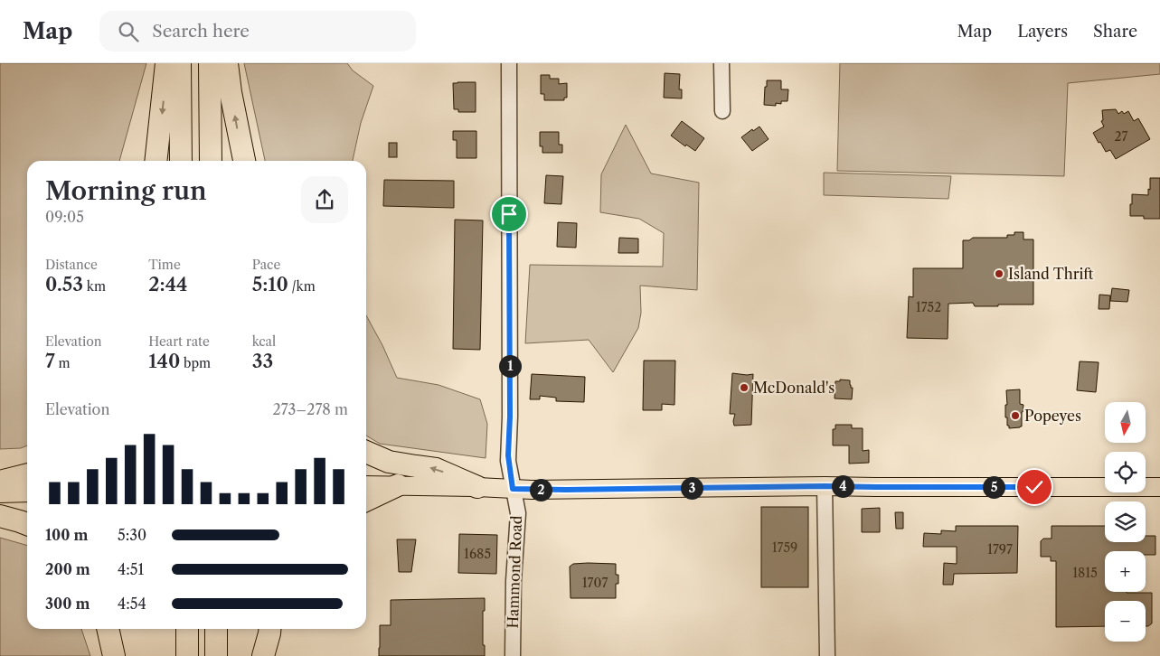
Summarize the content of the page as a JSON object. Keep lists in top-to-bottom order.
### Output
{
  "streets": {
    "street": ["Hammond Road"]
  },
  "places": ["Island Thrift", "McDonald's", "Popeyes"],
  "house_numbers": [
    "27",
    "1752",
    "1759",
    "1797",
    "1685",
    "1815",
    "1707"
  ],
  "north": "bottom",
  "page": {
    "header": "Map",
    "search": "Search here",
    "nav": ["Map", "Layers", "Share"],
    "heading": ["Morning run", "09:05"],
    "stats": [
      ["Distance", "0.53 km"],
      ["Time", "2:44"],
      ["Pace", "5:10 /km"],
      ["Elevation", "7 m"],
      ["Heart rate", "140 bpm"],
      ["kcal", "33"]
    ],
    "pins": [
      "1",
      "4",
      "5",
      "3",
      "2"
    ],
    "chart": ["Elevation", "273–278 m"],
    "map_buttons": ["+", "−"],
    "list": [
      {
        "name": "100 m",
        "note": "5:30"
      },
      {
        "name": "200 m",
        "note": "4:51"
      },
      {
        "name": "300 m",
        "note": "4:54"
      }
    ]
  }
}
